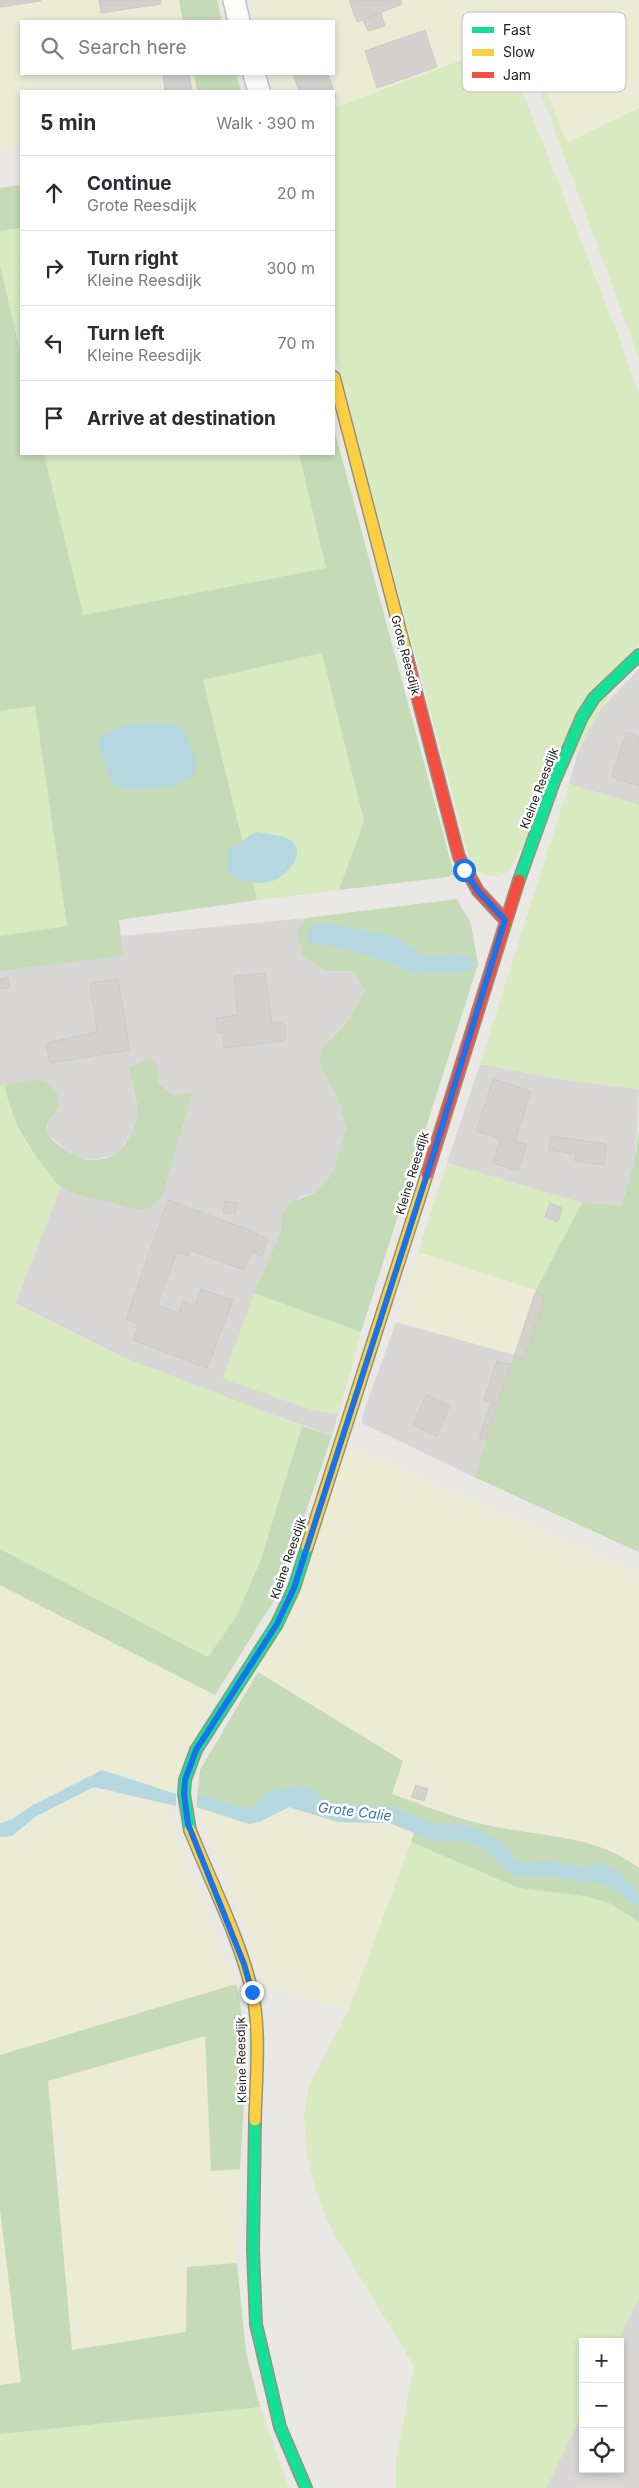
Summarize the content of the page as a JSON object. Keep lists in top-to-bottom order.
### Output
{
  "streets": {
    "street": ["Grote Reesdijk", "Kleine Reesdijk"]
  },
  "crossings": [
    ["Grote Reesdijk", "Kleine Reesdijk"]
  ],
  "water": ["Grote Calie"],
  "legend": ["Fast", "Slow", "Jam"],
  "page": {
    "search": "Search here",
    "heading": ["5 min", "Walk · 390 m"],
    "list": [
      ["Continue", "Grote Reesdijk", "20 m"],
      ["Turn right", "Kleine Reesdijk", "300 m"],
      ["Turn left", "Kleine Reesdijk", "70 m"],
      "Arrive at destination"
    ],
    "map_buttons": ["+", "−"]
  }
}
